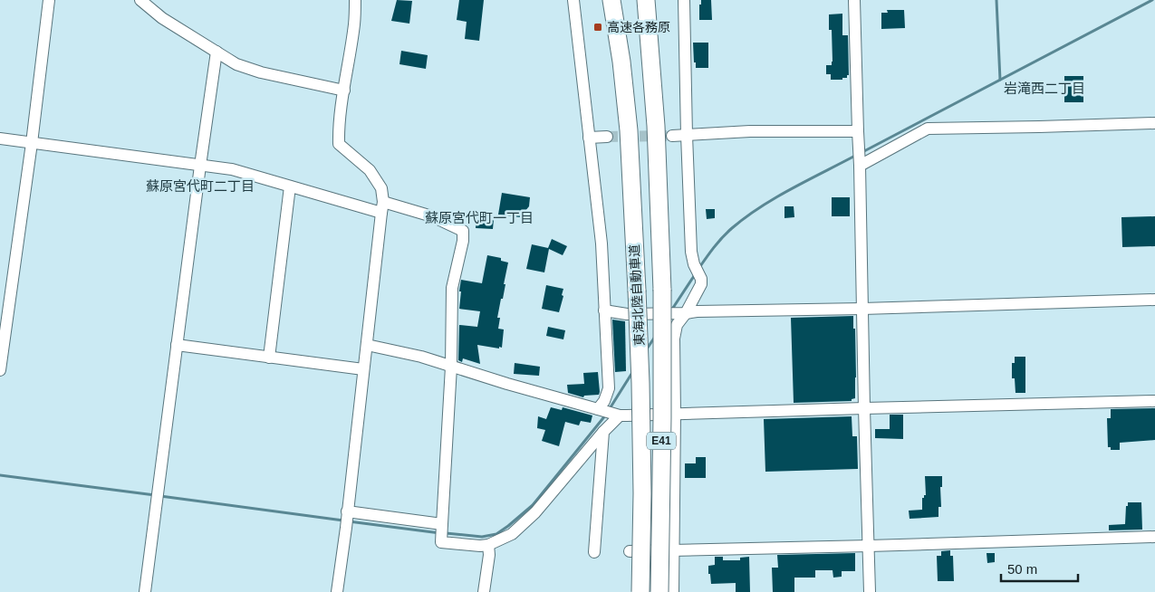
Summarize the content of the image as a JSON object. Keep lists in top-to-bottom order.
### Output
{
  "streets": {
    "highway": ["東海北陸自動車道", "E41"]
  },
  "districts": ["岩滝西二丁目", "蘇原宮代町二丁目", "蘇原宮代町一丁目"],
  "places": {
    "transit": ["高速各務原"]
  },
  "scale_bar": "50 m"
}
